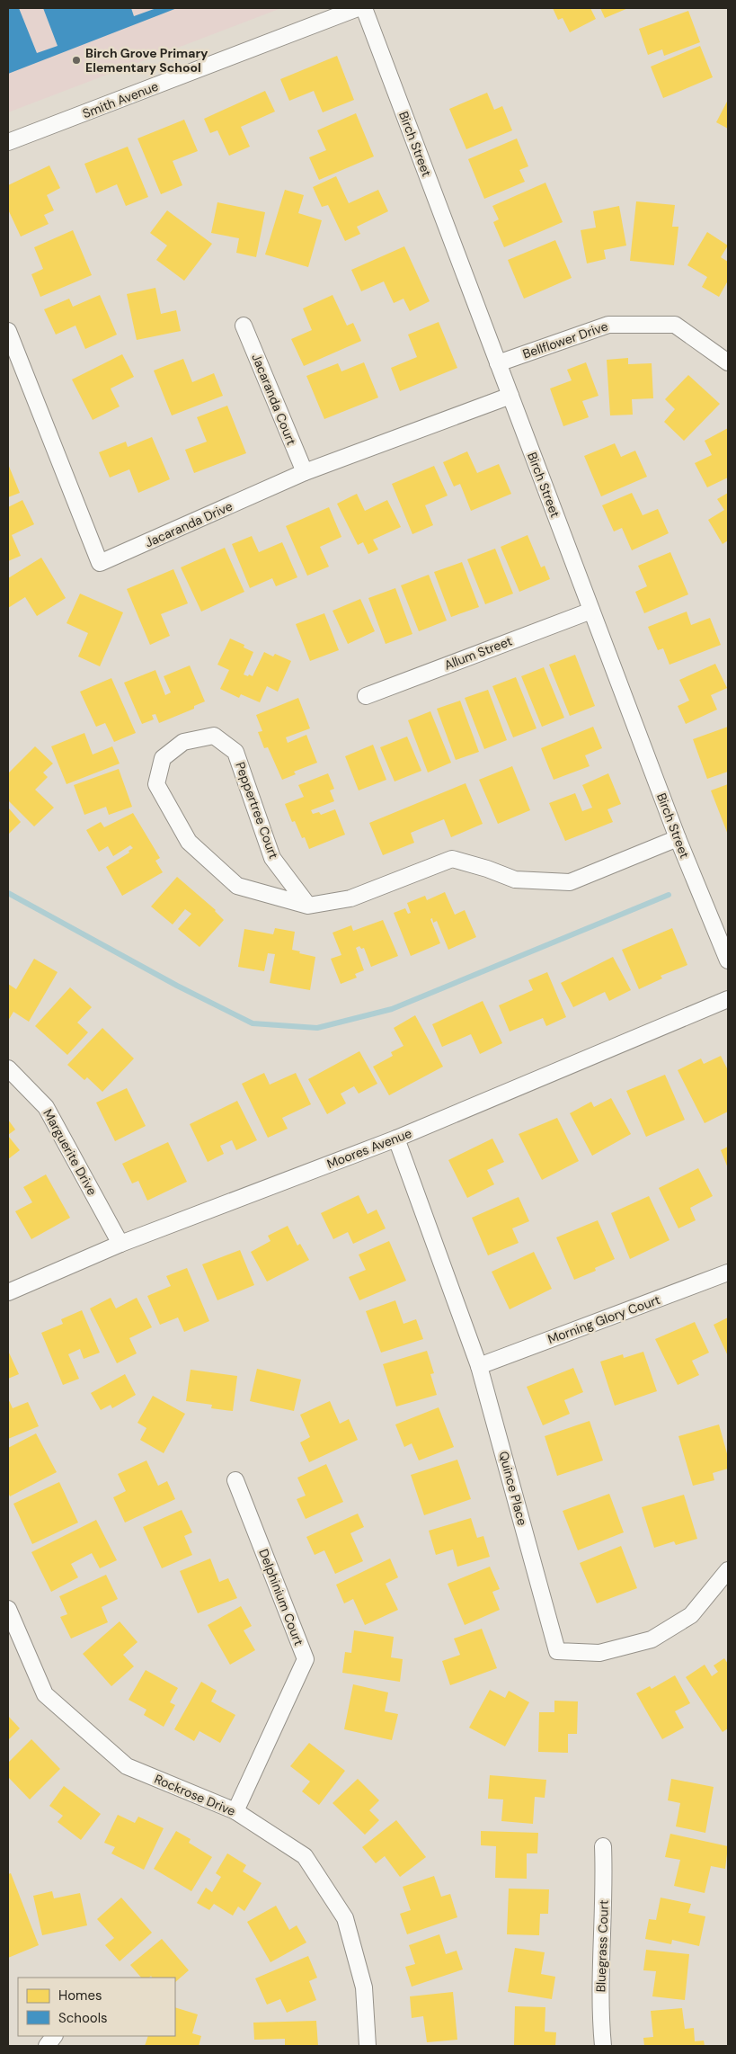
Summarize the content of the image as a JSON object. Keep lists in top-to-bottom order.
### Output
{
  "streets": {
    "street": [
      "Smith Avenue",
      "Birch Street",
      "Bellflower Drive",
      "Jacaranda Court",
      "Jacaranda Drive",
      "Allum Street",
      "Peppertree Court",
      "Moores Avenue",
      "Marguerite Drive",
      "Morning Glory Court",
      "Quince Place",
      "Delphinium Court",
      "Rockrose Drive",
      "Bluegrass Court"
    ]
  },
  "crossings": [
    ["Birch Street", "Bellflower Drive"],
    ["Birch Street", "Jacaranda Drive"],
    ["Birch Street", "Allum Street"],
    ["Birch Street", "Peppertree Court"],
    ["Jacaranda Court", "Jacaranda Drive"],
    ["Moores Avenue", "Marguerite Drive"],
    ["Moores Avenue", "Quince Place"],
    ["Morning Glory Court", "Quince Place"],
    ["Delphinium Court", "Rockrose Drive"]
  ],
  "places": ["Birch Grove Primary Elementary School"],
  "legend": ["Homes", "Schools"]
}
